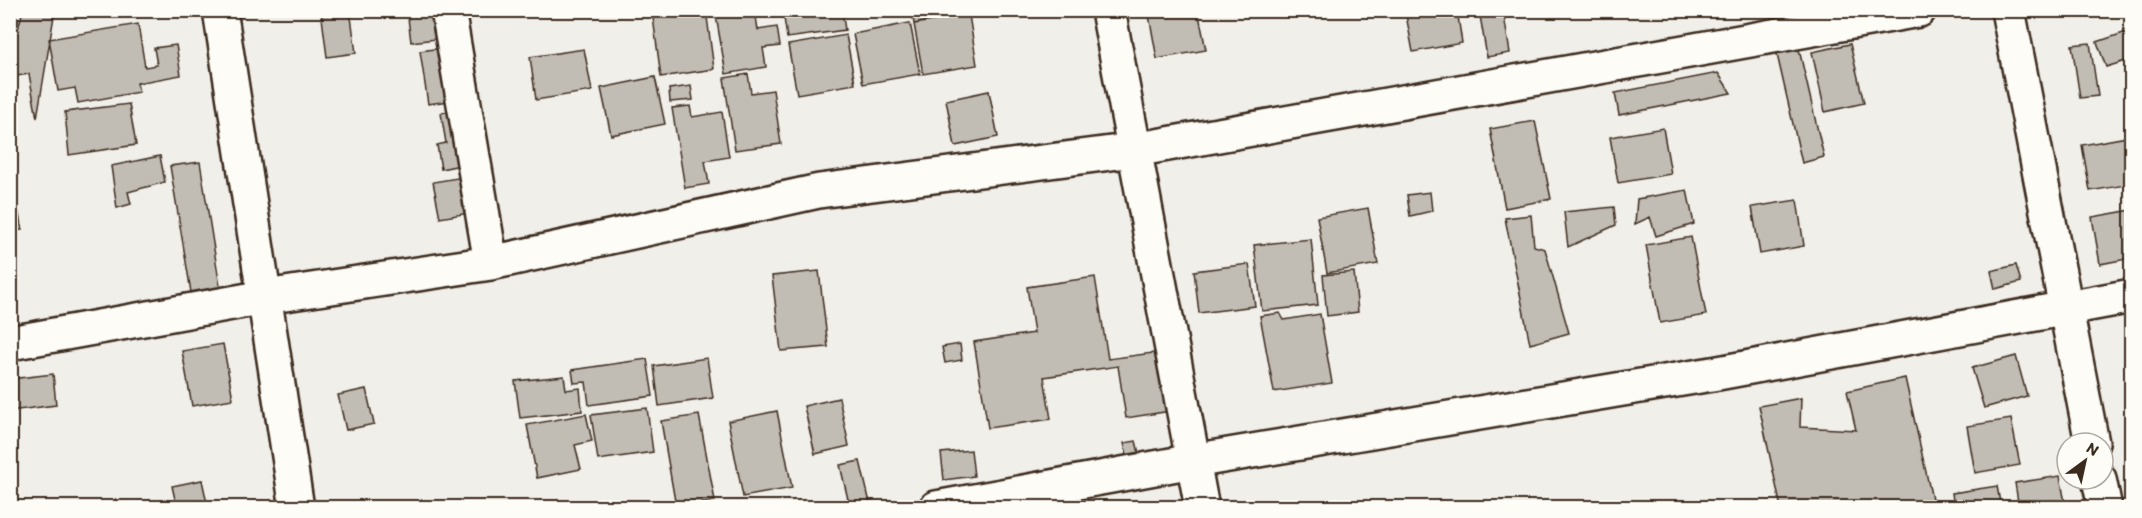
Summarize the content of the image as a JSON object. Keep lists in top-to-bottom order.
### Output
{
  "north": "top right"
}
